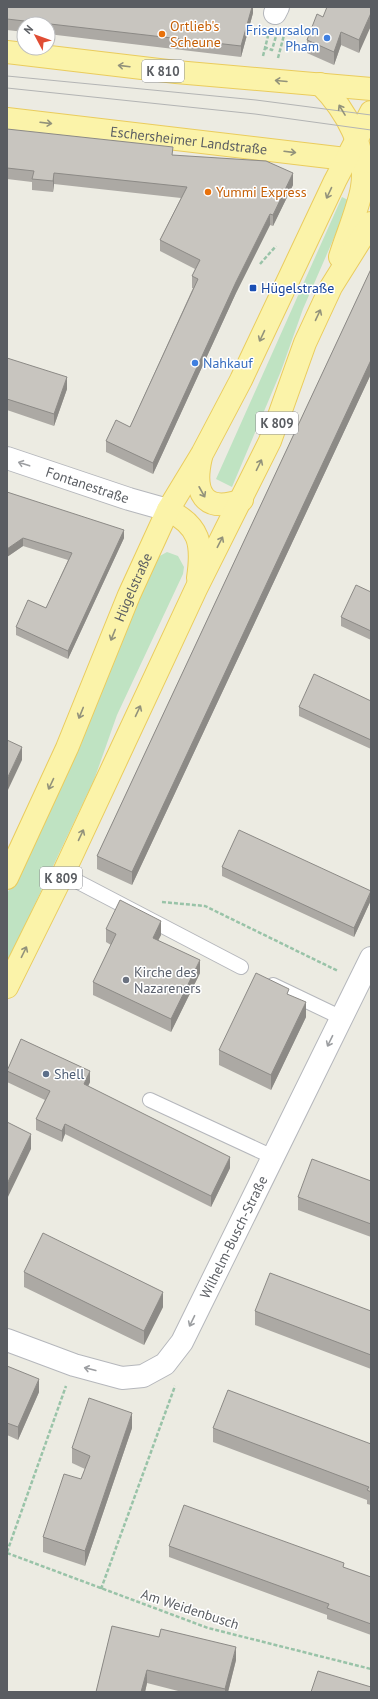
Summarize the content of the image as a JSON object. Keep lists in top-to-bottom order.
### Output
{
  "streets": {
    "main road": [
      "K 810",
      "Eschersheimer Landstraße",
      "K 809",
      "Hügelstraße"
    ],
    "street": ["Fontanestraße", "Wilhelm-Busch-Straße"],
    "path": ["Am Weidenbusch"]
  },
  "crossings": [
    ["Eschersheimer Landstraße", "Hügelstraße"],
    ["Fontanestraße", "Hügelstraße"]
  ],
  "one_way": ["Fontanestraße", "Wilhelm-Busch-Straße"],
  "places": {
    "other": [
      "Ortlieb's Scheune",
      "Friseursalon Pham",
      "Yummi Express",
      "Nahkauf",
      "Kirche des Nazareners",
      "Shell"
    ],
    "transit": ["Hügelstraße"]
  },
  "north": "top left"
}
